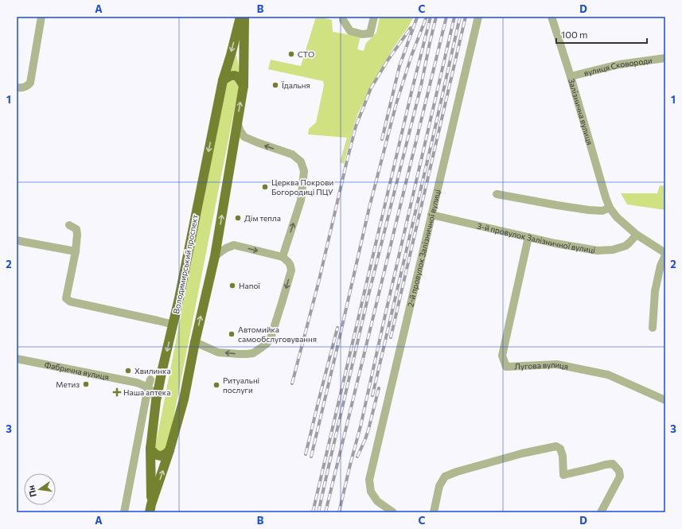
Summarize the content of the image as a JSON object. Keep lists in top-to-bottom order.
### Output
{
  "streets": {
    "main road": ["Володимирський проспект"],
    "street": [
      "вулиця Сковороди",
      "Залізнична вулиця",
      "3-й провулок Залізничної вулиці",
      "2-й провулок Залізничної вулиці",
      "Лугова вулиця",
      "Фабрична вулиця"
    ]
  },
  "crossings": [
    ["вулиця Сковороди", "Залізнична вулиця"],
    ["Залізнична вулиця", "3-й провулок Залізничної вулиці"],
    ["3-й провулок Залізничної вулиці", "2-й провулок Залізничної вулиці"],
    ["3-й провулок Залізничної вулиці", "Лугова вулиця"]
  ],
  "places": {
    "other": [
      "СТО",
      "Їдальня",
      "Церква Покрови Богородиці ПЦУ",
      "Дім тепла",
      "Напої",
      "Автомийка самообслуговування",
      "Хвилинка",
      "Метиз",
      "Ритуальні послуги"
    ],
    "health": ["Наша аптека"]
  },
  "scale_bar": "100 m",
  "north": "left",
  "grid": {
    "columns": [
      "A",
      "B",
      "C",
      "D"
    ],
    "rows": ["1", "2", "3"]
  }
}
